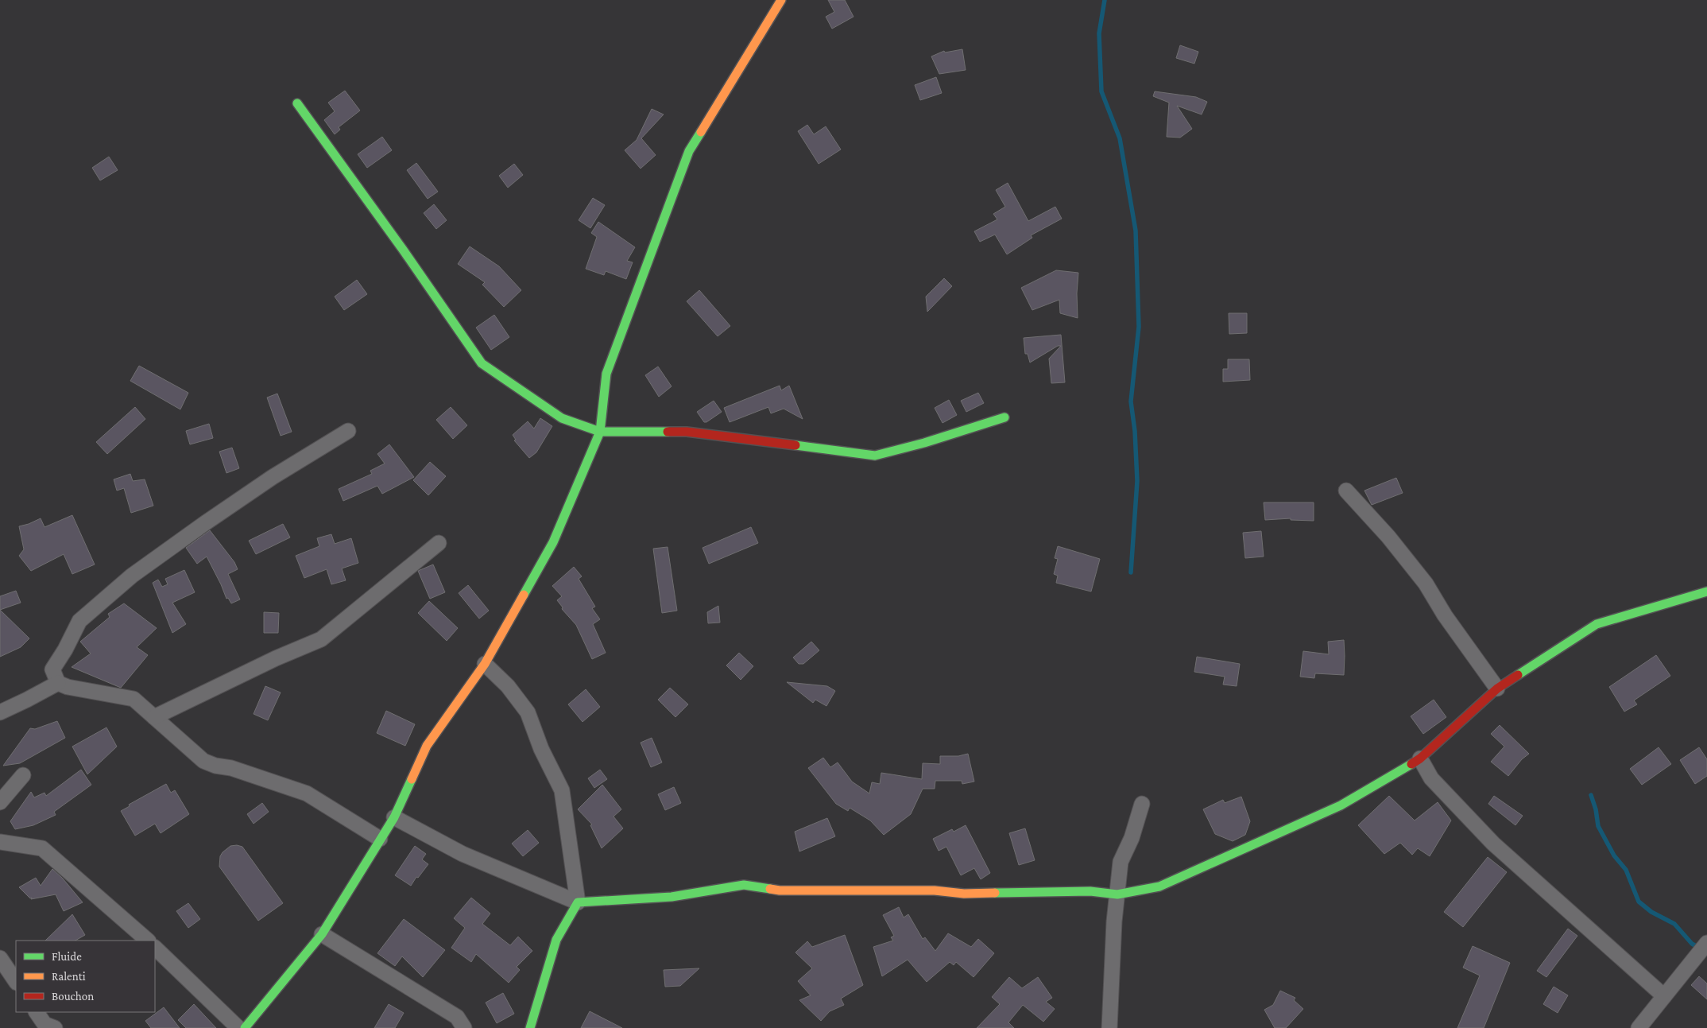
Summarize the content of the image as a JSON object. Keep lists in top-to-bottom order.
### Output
{
  "legend": ["Fluide", "Ralenti", "Bouchon"]
}
